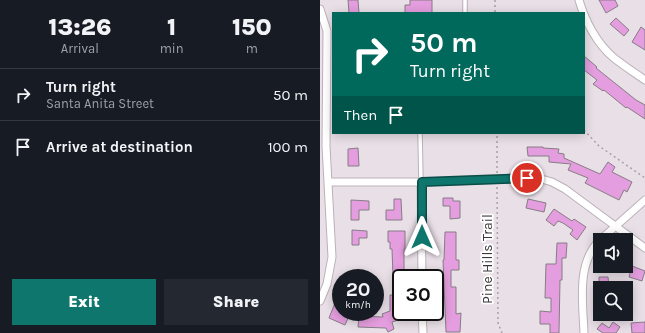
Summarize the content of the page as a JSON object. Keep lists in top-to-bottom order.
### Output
{
  "streets": {
    "path": ["Pine Hills Trail"]
  },
  "page": {
    "eta": [
      "13:26",
      "Arrival",
      "1",
      "min",
      "150",
      "m"
    ],
    "turn": ["50 m", "Turn right"],
    "list": [
      {
        "name": "Turn right",
        "note": "Santa Anita Street",
        "value": "50 m"
      },
      {
        "name": "Arrive at destination",
        "value": "100 m"
      }
    ],
    "then": "Then",
    "speed": "20 km/h",
    "limit": "30",
    "buttons": ["Exit", "Share"]
  }
}
